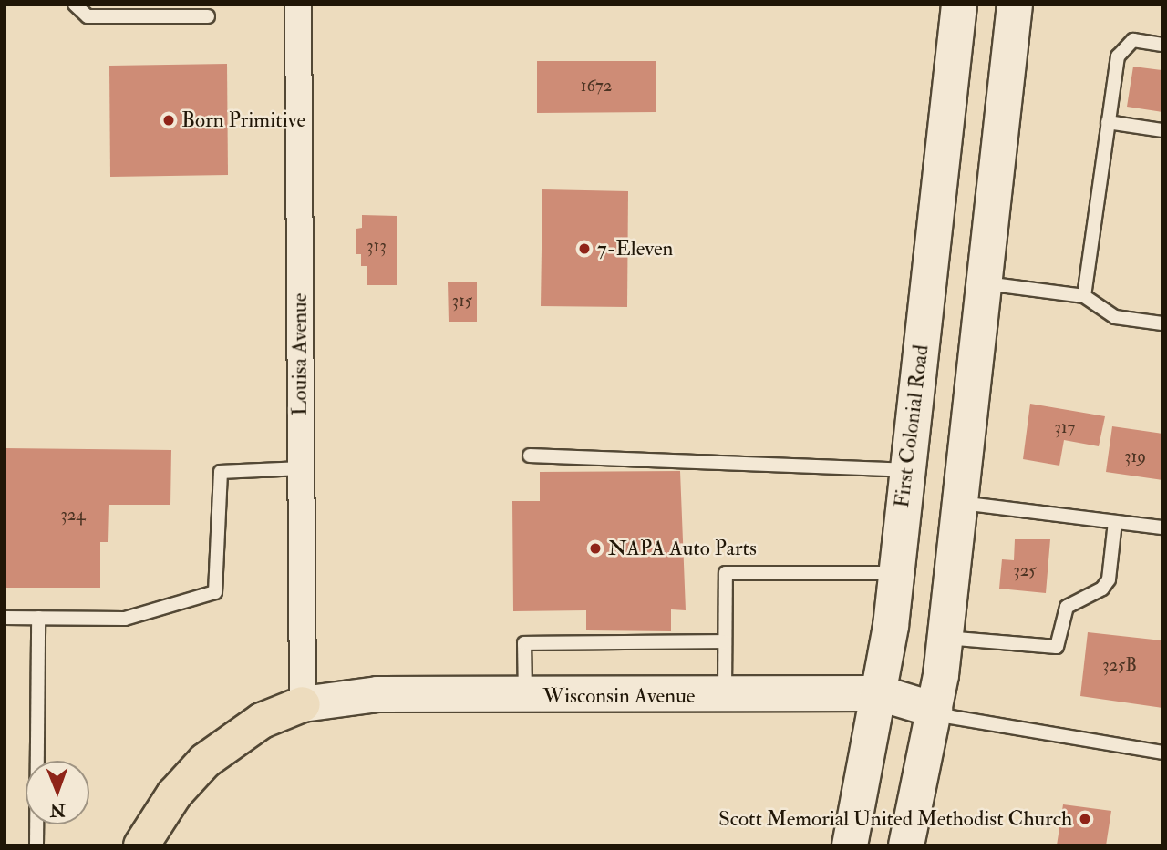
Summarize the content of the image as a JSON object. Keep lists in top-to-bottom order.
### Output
{
  "streets": {
    "main road": ["First Colonial Road", "Wisconsin Avenue"],
    "street": ["Louisa Avenue"]
  },
  "crossings": [
    ["Louisa Avenue", "Wisconsin Avenue"],
    ["First Colonial Road", "Wisconsin Avenue"]
  ],
  "places": [
    "Born Primitive",
    "7-Eleven",
    "NAPA Auto Parts",
    "Scott Memorial United Methodist Church"
  ],
  "house_numbers": [
    "1672",
    "313",
    "315",
    "317",
    "319",
    "324",
    "325",
    "325B"
  ],
  "north": "bottom"
}
